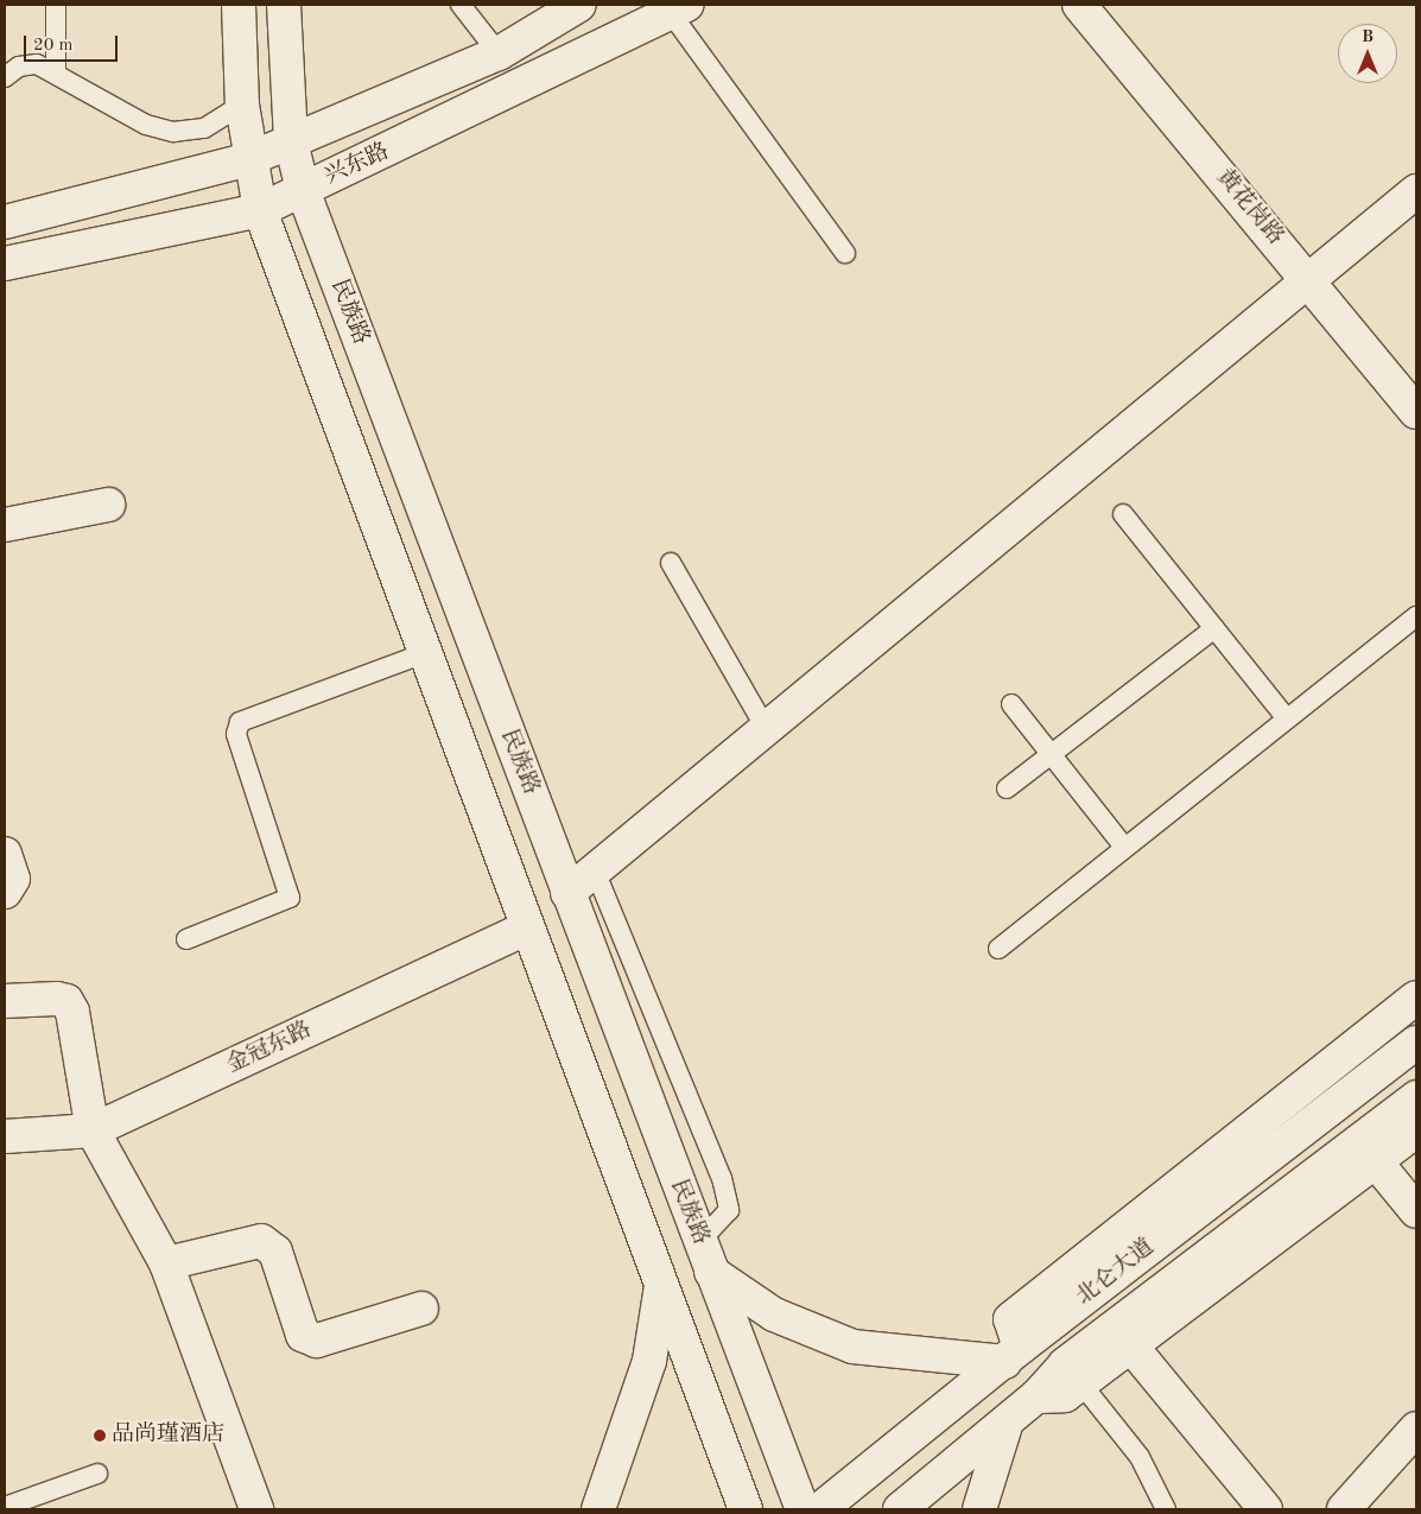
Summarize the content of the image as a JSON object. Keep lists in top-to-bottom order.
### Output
{
  "streets": {
    "main road": [
      "兴东路",
      "黄花岗路",
      "民族路",
      "金冠东路",
      "北仑大道"
    ]
  },
  "crossings": [
    ["兴东路", "民族路"]
  ],
  "places": ["品尚瑾酒店"],
  "scale_bar": "20 m",
  "north": "top"
}
